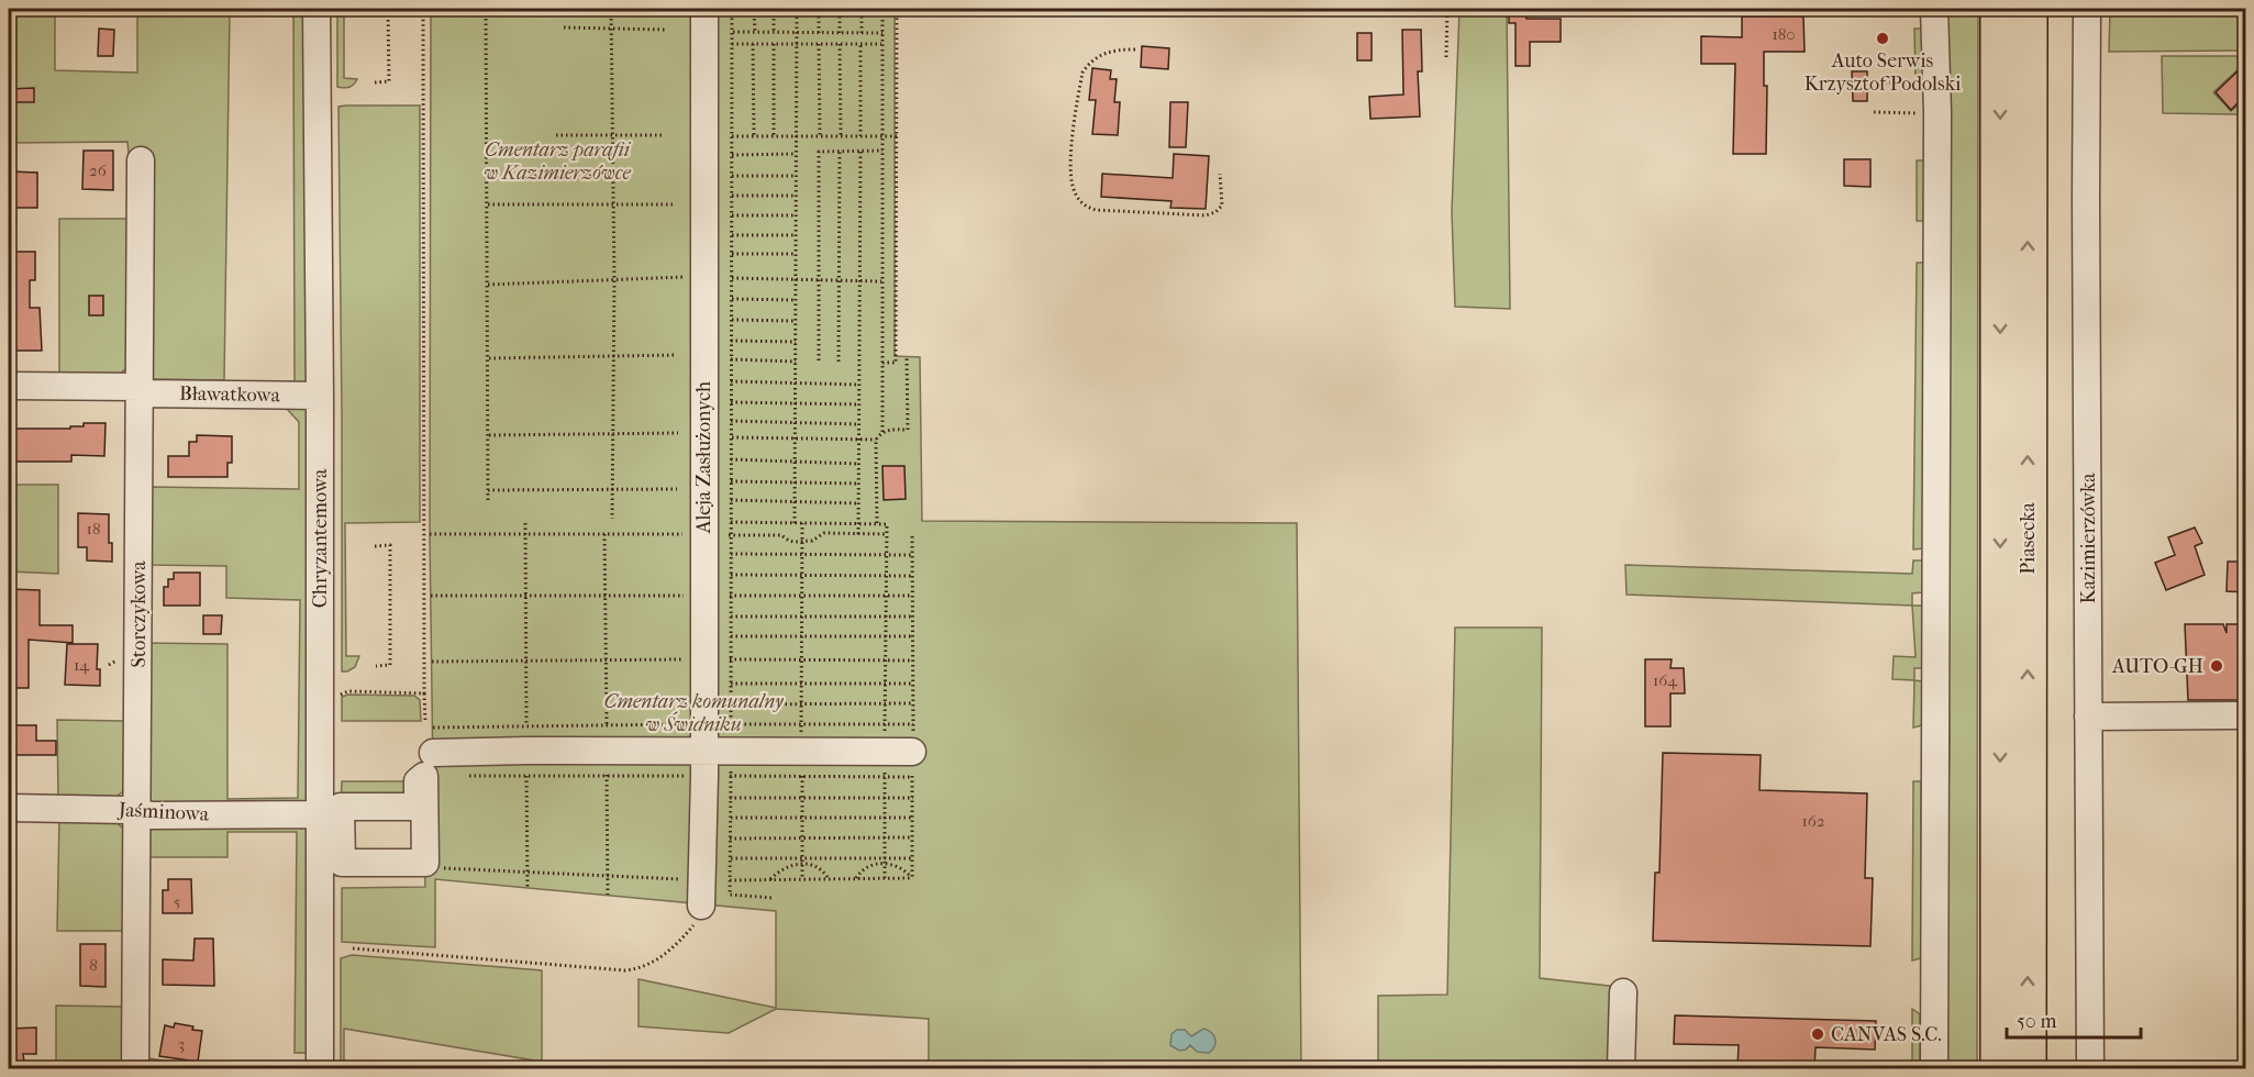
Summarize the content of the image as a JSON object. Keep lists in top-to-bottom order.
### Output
{
  "streets": {
    "highway": ["Piasecka"],
    "street": [
      "Bławatkowa",
      "Aleja Zasłużonych",
      "Chryzantemowa",
      "Kazimierzówka",
      "Storczykowa",
      "Jaśminowa"
    ]
  },
  "crossings": [
    ["Bławatkowa", "Chryzantemowa"],
    ["Bławatkowa", "Storczykowa"],
    ["Chryzantemowa", "Jaśminowa"],
    ["Storczykowa", "Jaśminowa"]
  ],
  "parks": ["Cmentarz parafii w Kazimierzówce", "Cmentarz komunalny w Świdniku"],
  "places": ["Auto Serwis Krzysztof Podolski", "AUTO-GH", "CANVAS S.C."],
  "house_numbers": [
    "180",
    "26",
    "18",
    "14",
    "164",
    "162",
    "5",
    "8",
    "3"
  ],
  "scale_bar": "50 m"
}
